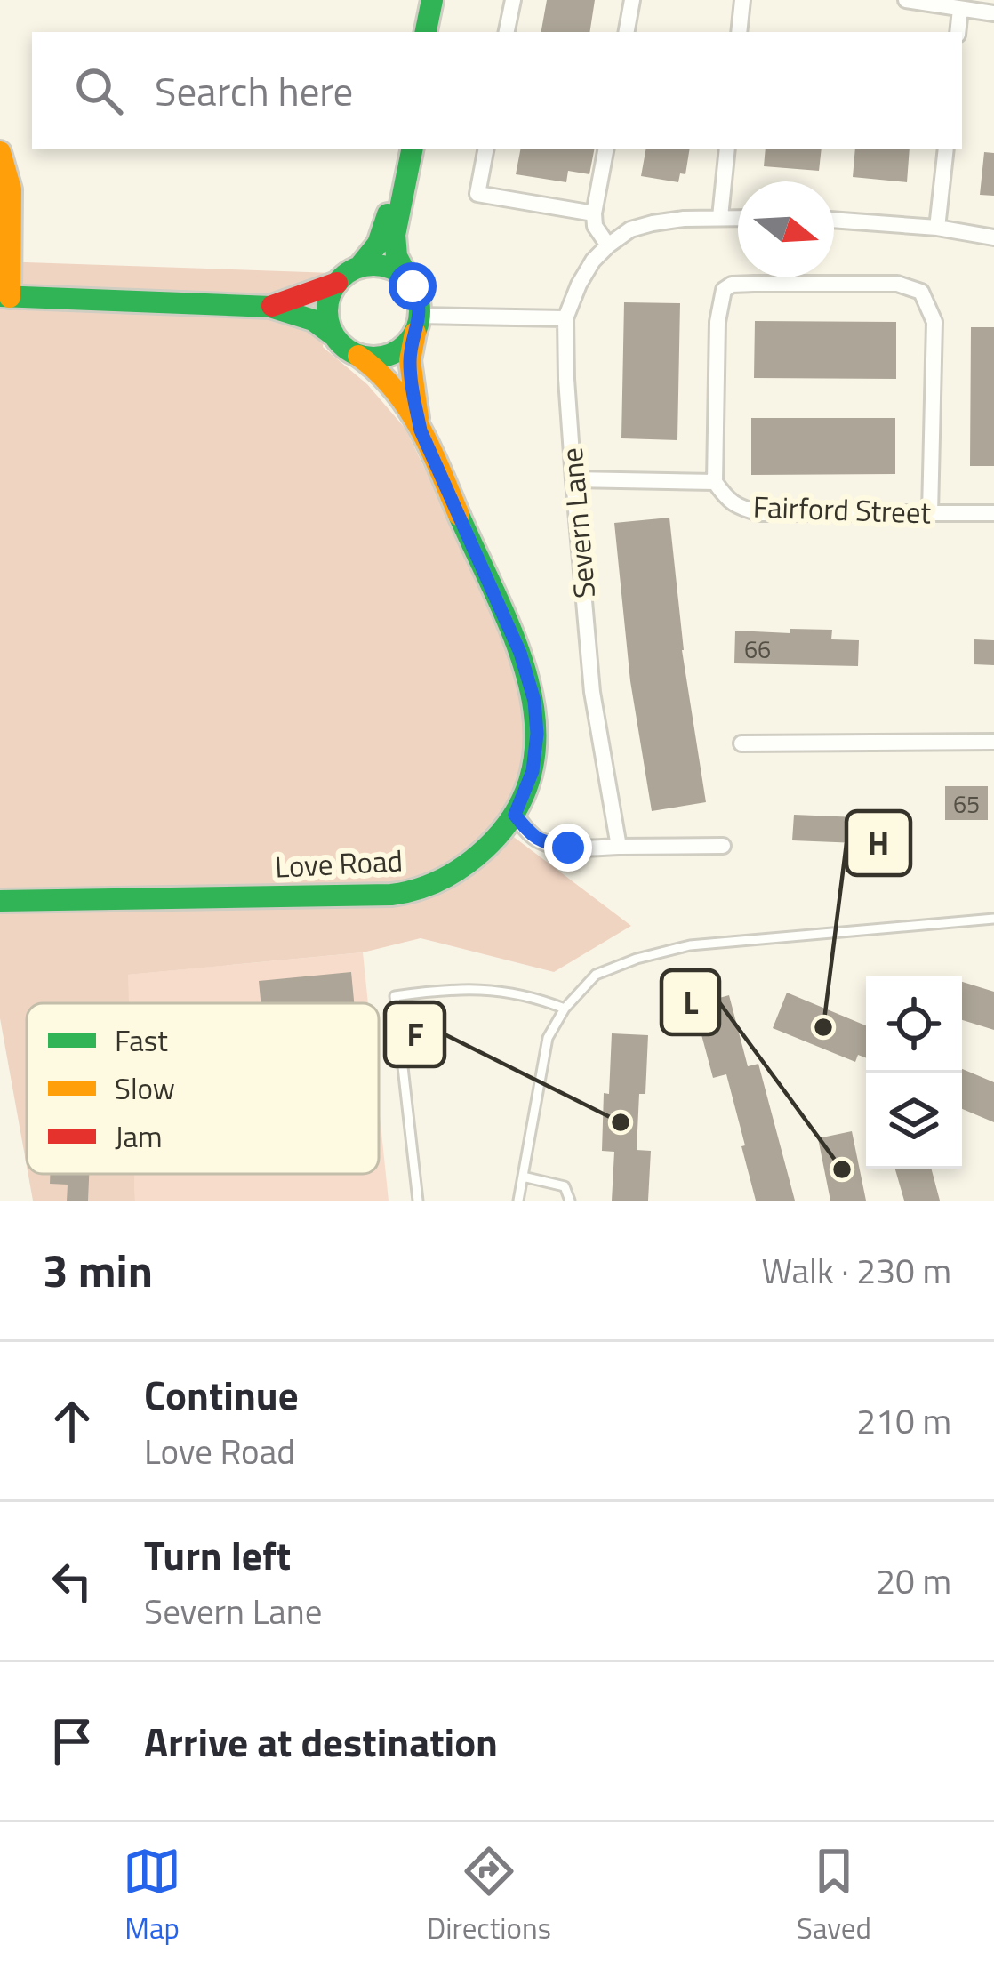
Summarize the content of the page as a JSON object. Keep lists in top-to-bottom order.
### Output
{
  "streets": {
    "main road": ["Love Road"],
    "street": ["Fairford Street", "Severn Lane"]
  },
  "crossings": [
    ["Fairford Street", "Severn Lane"]
  ],
  "places": ["H", "F", "L"],
  "house_numbers": ["66", "65"],
  "legend": ["Fast", "Slow", "Jam"],
  "north": "right",
  "page": {
    "search": "Search here",
    "heading": ["3 min", "Walk · 230 m"],
    "list": [
      ["Continue", "Love Road", "210 m"],
      ["Turn left", "Severn Lane", "20 m"],
      "Arrive at destination"
    ],
    "nav": ["Map", "Directions", "Saved"]
  }
}
